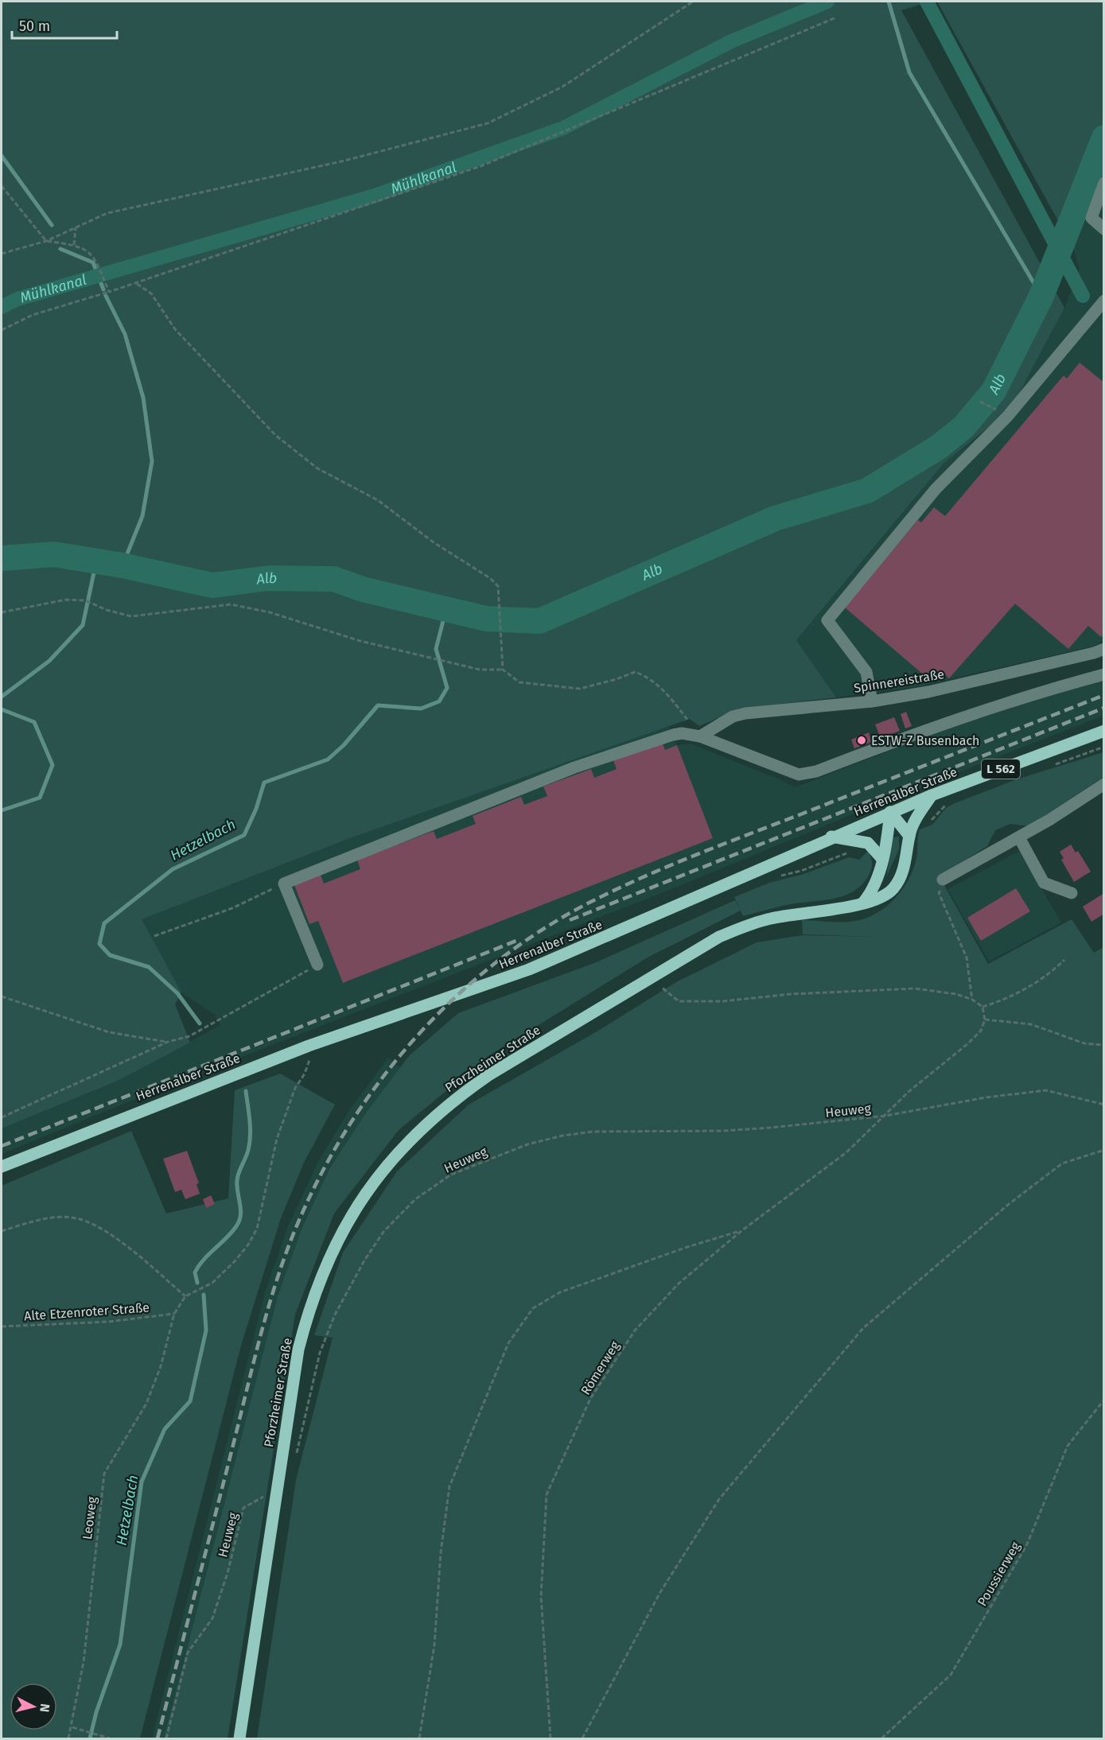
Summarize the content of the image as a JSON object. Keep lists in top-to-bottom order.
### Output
{
  "streets": {
    "main road": ["L 562", "Herrenalber Straße", "Pforzheimer Straße"],
    "street": ["Spinnereistraße"],
    "path": [
      "Heuweg",
      "Alte Etzenroter Straße",
      "Römerweg",
      "Leoweg",
      "Poussierweg"
    ]
  },
  "crossings": [
    ["Herrenalber Straße", "Pforzheimer Straße"],
    ["Pforzheimer Straße", "Heuweg"],
    ["Heuweg", "Römerweg"],
    ["Alte Etzenroter Straße", "Leoweg"]
  ],
  "water": ["Mühlkanal", "Alb", "Hetzelbach"],
  "places": ["ESTW-Z Busenbach"],
  "scale_bar": "50 m",
  "north": "right"
}
